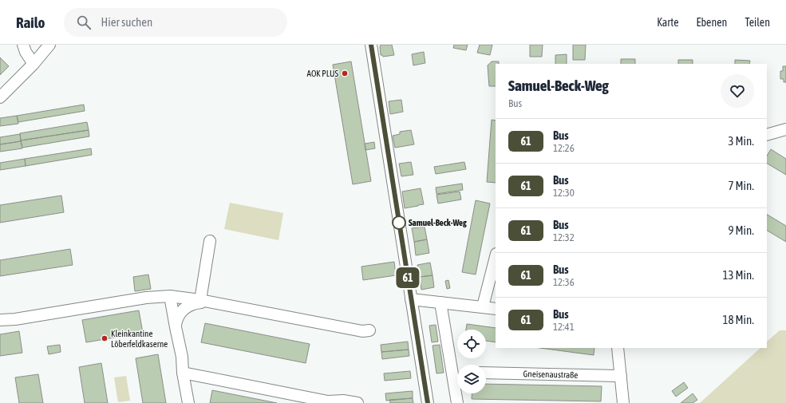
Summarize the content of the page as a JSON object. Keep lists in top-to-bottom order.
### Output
{
  "streets": {
    "street": ["Gneisenaustraße"]
  },
  "places": ["AOK PLUS", "Samuel-Beck-Weg", "Kleinkantine Löberfeldkaserne"],
  "lines": ["bus line 61"],
  "page": {
    "header": "Railo",
    "search": "Hier suchen",
    "nav": ["Karte", "Ebenen", "Teilen"],
    "on_map": "61",
    "heading": ["Samuel-Beck-Weg", "Bus"],
    "list": [
      {
        "mark": "61",
        "name": "Bus",
        "note": "12:26",
        "value": "3 Min."
      },
      {
        "mark": "61",
        "name": "Bus",
        "note": "12:30",
        "value": "7 Min."
      },
      {
        "mark": "61",
        "name": "Bus",
        "note": "12:32",
        "value": "9 Min."
      },
      {
        "mark": "61",
        "name": "Bus",
        "note": "12:36",
        "value": "13 Min."
      },
      {
        "mark": "61",
        "name": "Bus",
        "note": "12:41",
        "value": "18 Min."
      }
    ]
  }
}
